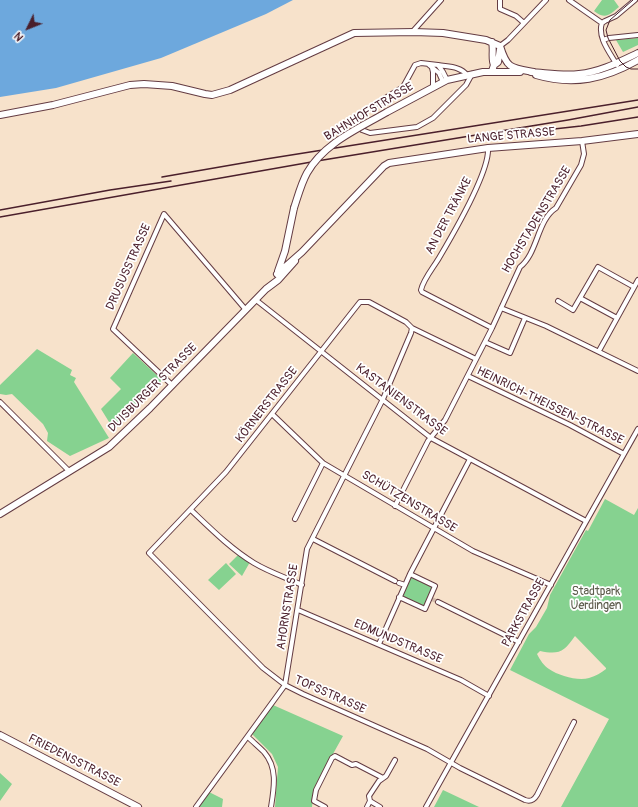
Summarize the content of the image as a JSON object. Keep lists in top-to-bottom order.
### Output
{
  "streets": {
    "street": [
      "BAHNHOFSTRASSE",
      "LANGE STRASSE",
      "AN DER TRÄNKE",
      "HOCHSTADENSTRASSE",
      "DRUSUSSTRASSE",
      "DUISBURGER STRASSE",
      "KASTANIENSTRASSE",
      "KÖRNERSTRASSE",
      "HEINRICH-THEISSEN-STRASSE",
      "SCHÜTZENSTRASSE",
      "AHORNSTRASSE",
      "PARKSTRASSE",
      "EDMUNDSTRASSE",
      "TOPSSTRASSE",
      "FRIEDENSSTRASSE"
    ]
  },
  "crossings": [
    ["BAHNHOFSTRASSE", "DUISBURGER STRASSE"],
    ["LANGE STRASSE", "AN DER TRÄNKE"],
    ["LANGE STRASSE", "HOCHSTADENSTRASSE"],
    ["LANGE STRASSE", "DUISBURGER STRASSE"],
    ["AN DER TRÄNKE", "HOCHSTADENSTRASSE"],
    ["DRUSUSSTRASSE", "DUISBURGER STRASSE"],
    ["DUISBURGER STRASSE", "KASTANIENSTRASSE"],
    ["KASTANIENSTRASSE", "KÖRNERSTRASSE"],
    ["KASTANIENSTRASSE", "AHORNSTRASSE"],
    ["KASTANIENSTRASSE", "PARKSTRASSE"],
    ["KÖRNERSTRASSE", "SCHÜTZENSTRASSE"],
    ["KÖRNERSTRASSE", "TOPSSTRASSE"],
    ["HEINRICH-THEISSEN-STRASSE", "PARKSTRASSE"],
    ["SCHÜTZENSTRASSE", "AHORNSTRASSE"],
    ["SCHÜTZENSTRASSE", "PARKSTRASSE"],
    ["AHORNSTRASSE", "EDMUNDSTRASSE"],
    ["AHORNSTRASSE", "TOPSSTRASSE"],
    ["PARKSTRASSE", "EDMUNDSTRASSE"],
    ["PARKSTRASSE", "TOPSSTRASSE"]
  ],
  "parks": ["Stadtpark Uerdingen"],
  "north": "bottom left"
}
